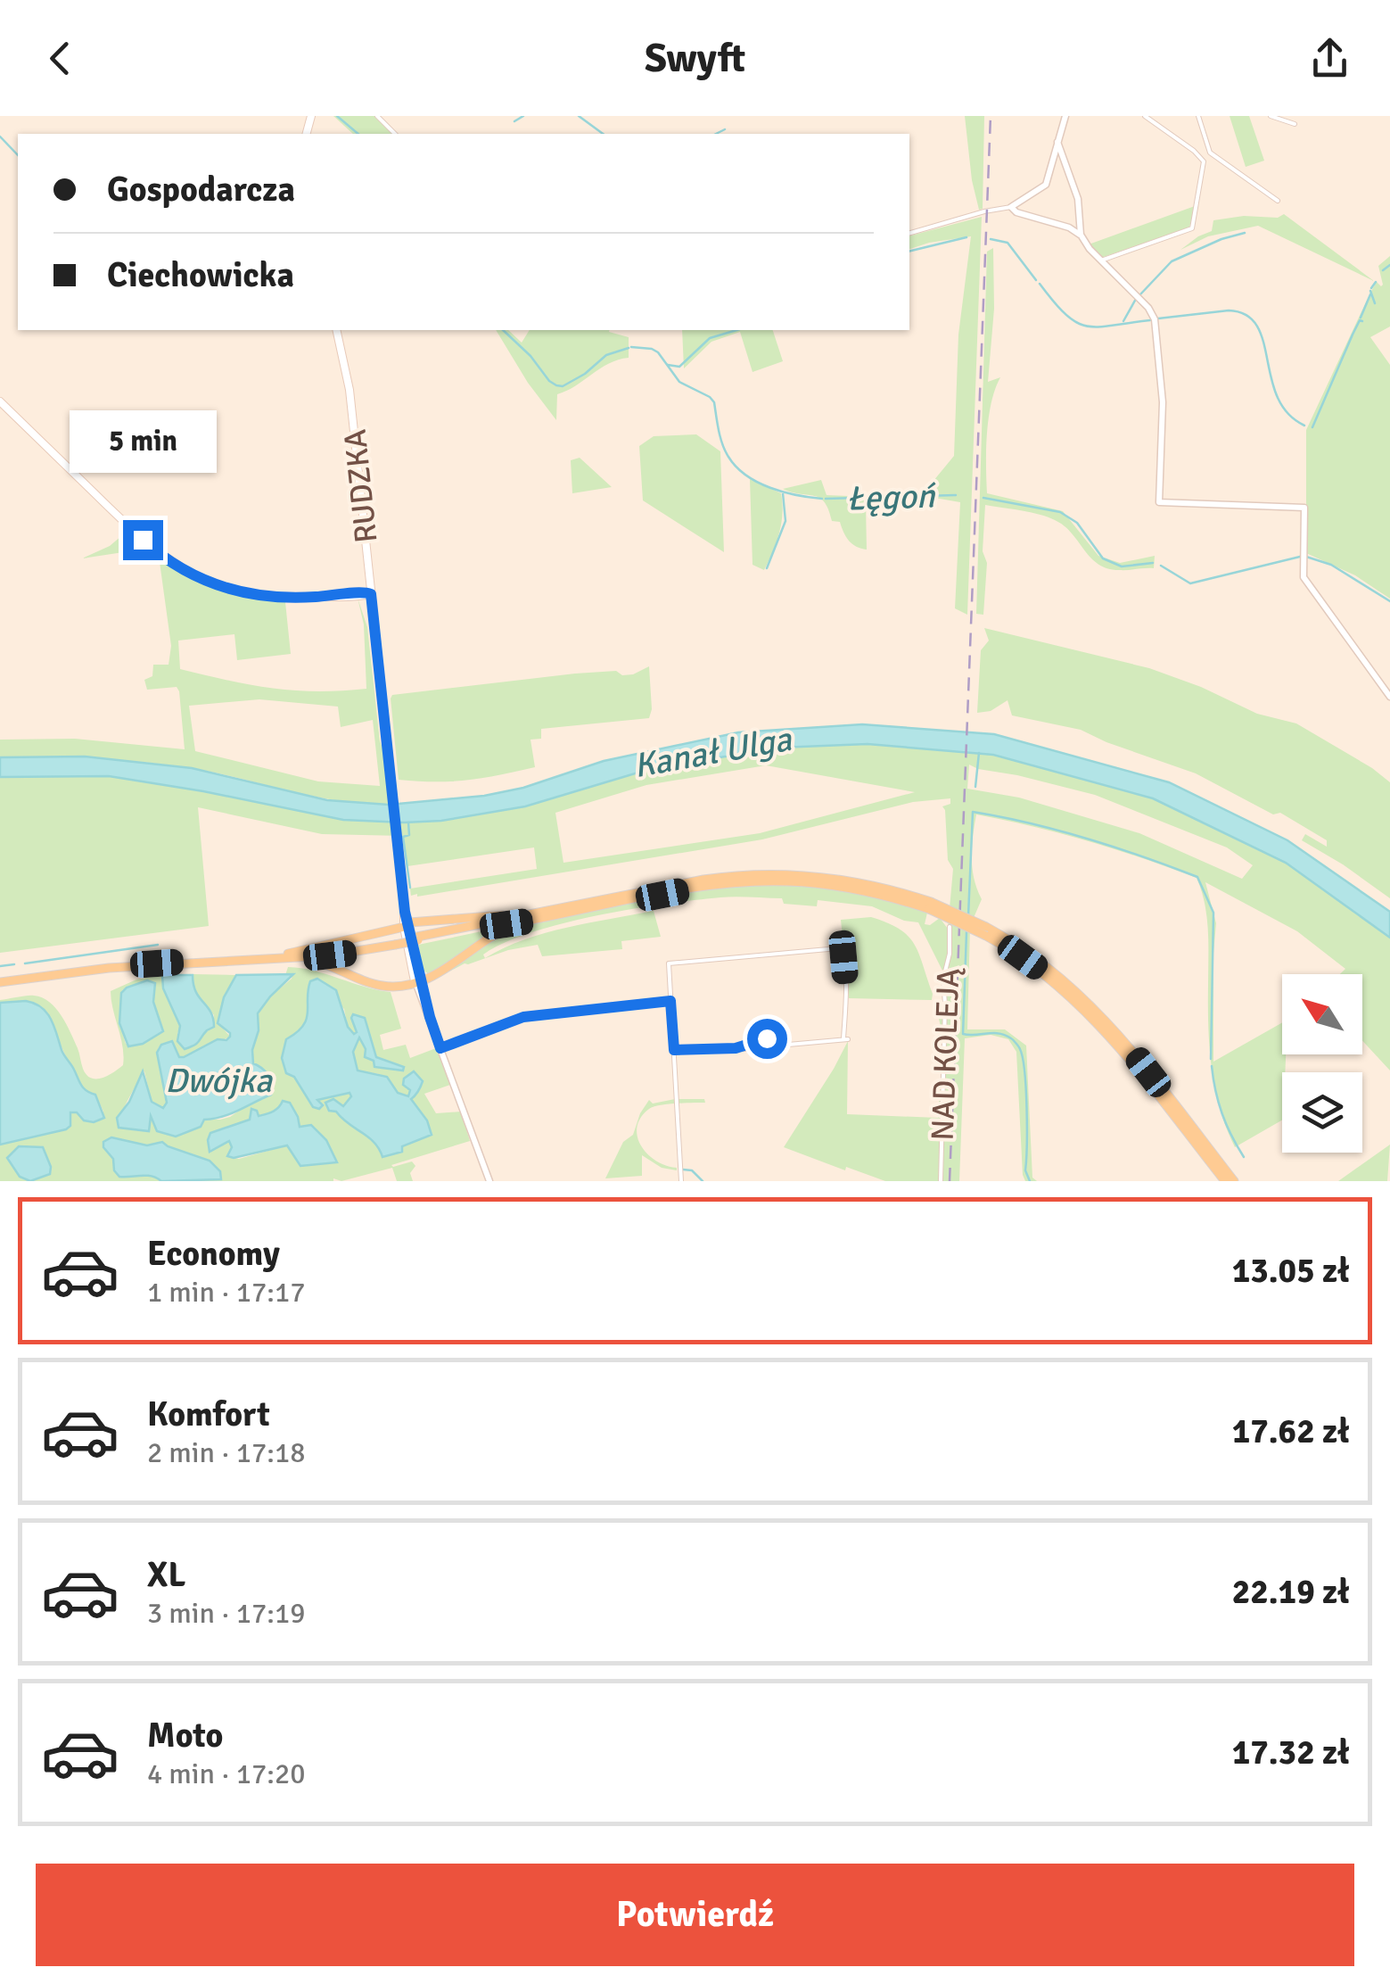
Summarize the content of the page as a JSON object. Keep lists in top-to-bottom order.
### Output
{
  "streets": {
    "main road": ["RUDZKA"],
    "street": ["NAD KOLEJĄ"]
  },
  "water": ["Łęgoń", "Kanał Ulga", "Dwójka"],
  "north": "top left",
  "page": {
    "header": "Swyft",
    "banner": ["Gospodarcza", "Ciechowicka"],
    "bubble": "5 min",
    "list": [
      {
        "name": "Economy",
        "note": "1 min · 17:17",
        "value": "13.05 zł"
      },
      {
        "name": "Komfort",
        "note": "2 min · 17:18",
        "value": "17.62 zł"
      },
      {
        "name": "XL",
        "note": "3 min · 17:19",
        "value": "22.19 zł"
      },
      {
        "name": "Moto",
        "note": "4 min · 17:20",
        "value": "17.32 zł"
      }
    ],
    "buttons": "Potwierdź"
  }
}
